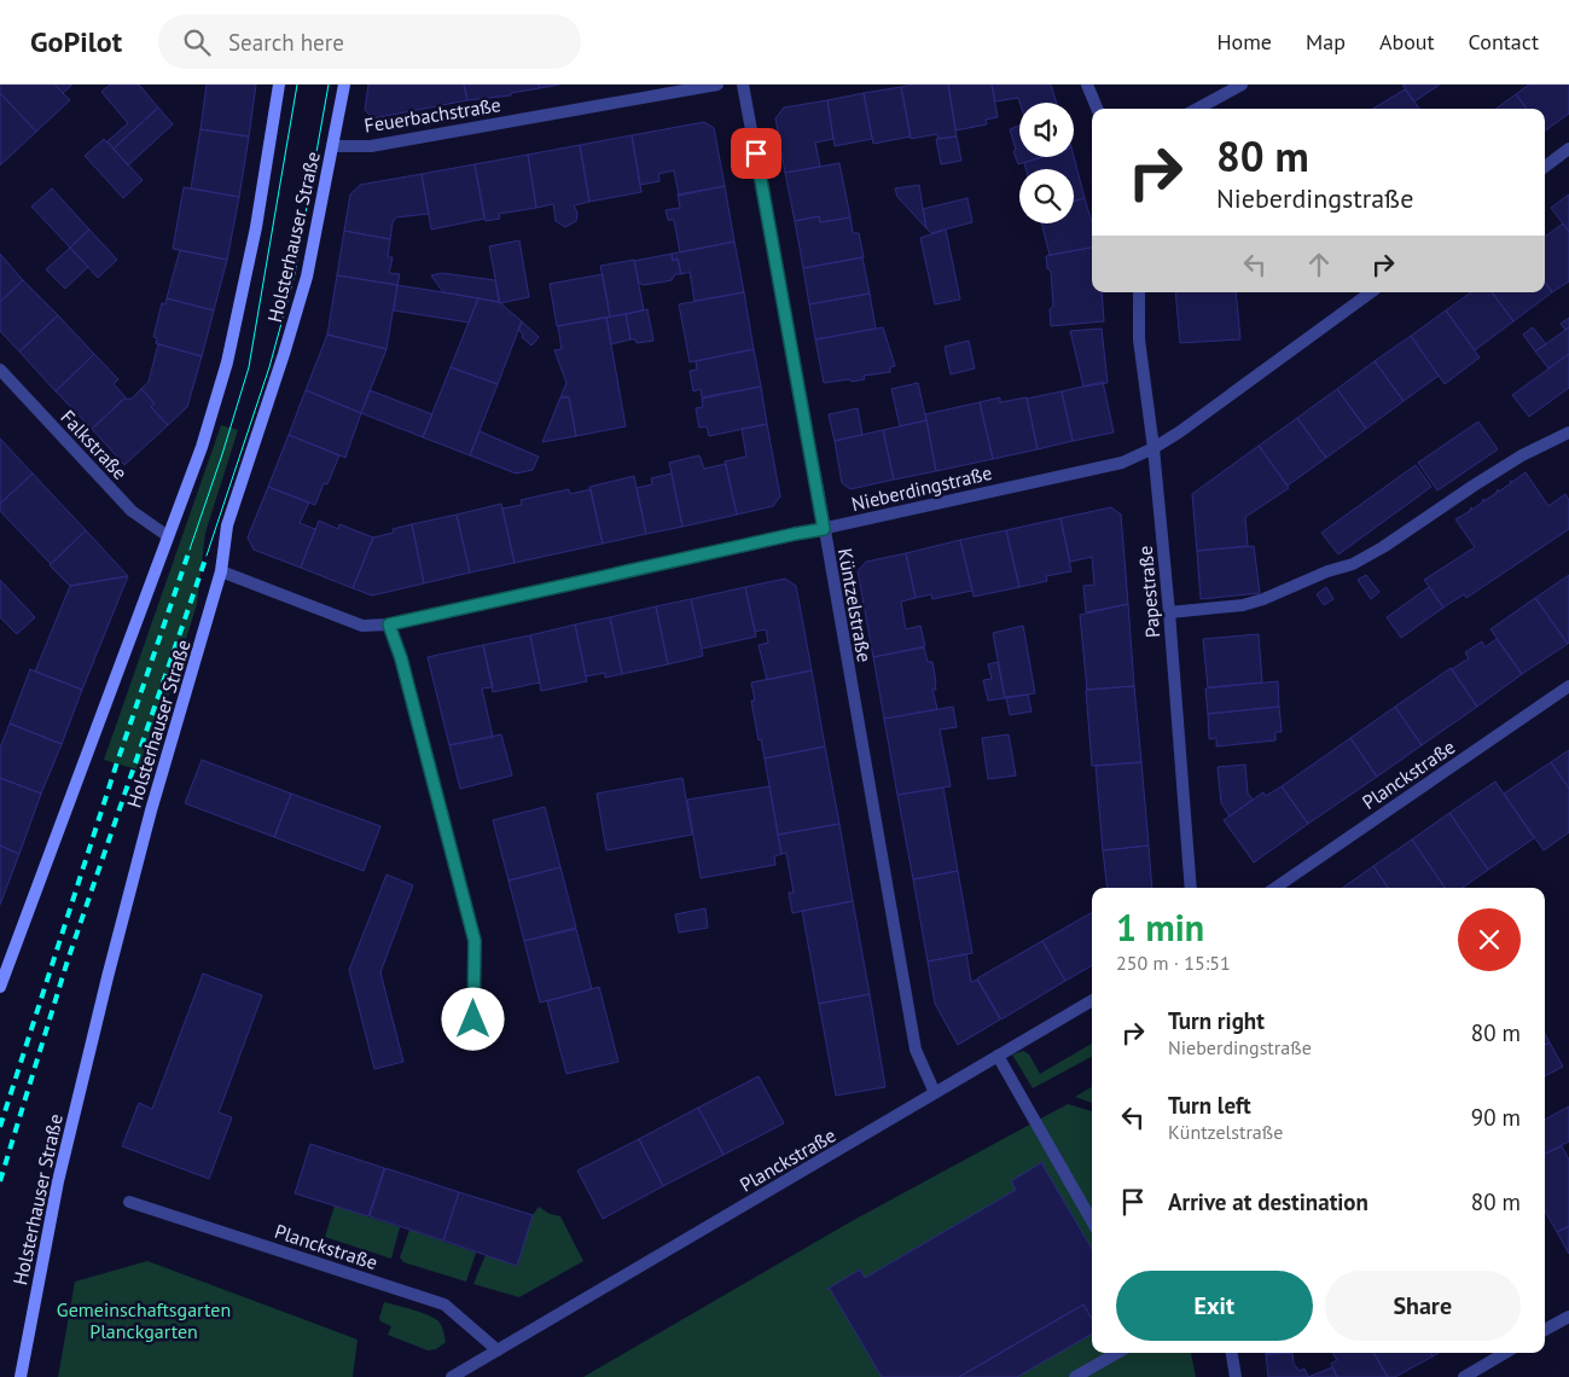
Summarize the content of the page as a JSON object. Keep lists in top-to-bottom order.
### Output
{
  "streets": {
    "main road": ["Holsterhauser Straße"],
    "street": [
      "Feuerbachstraße",
      "Falkstraße",
      "Nieberdingstraße",
      "Papestraße",
      "Küntzelstraße",
      "Planckstraße"
    ]
  },
  "crossings": [
    ["Feuerbachstraße", "Holsterhauser Straße"],
    ["Holsterhauser Straße", "Falkstraße"],
    ["Holsterhauser Straße", "Nieberdingstraße"],
    ["Nieberdingstraße", "Papestraße"],
    ["Nieberdingstraße", "Küntzelstraße"],
    ["Küntzelstraße", "Planckstraße"]
  ],
  "parks": ["Gemeinschaftsgarten Planckgarten"],
  "page": {
    "header": "GoPilot",
    "search": "Search here",
    "nav": [
      "Home",
      "Map",
      "About",
      "Contact"
    ],
    "turn": ["80 m", "Nieberdingstraße"],
    "heading": ["1 min", "250 m · 15:51"],
    "list": [
      {
        "name": "Turn right",
        "note": "Nieberdingstraße",
        "value": "80 m"
      },
      {
        "name": "Turn left",
        "note": "Küntzelstraße",
        "value": "90 m"
      },
      {
        "name": "Arrive at destination",
        "value": "80 m"
      }
    ],
    "buttons": ["Exit", "Share"]
  }
}
